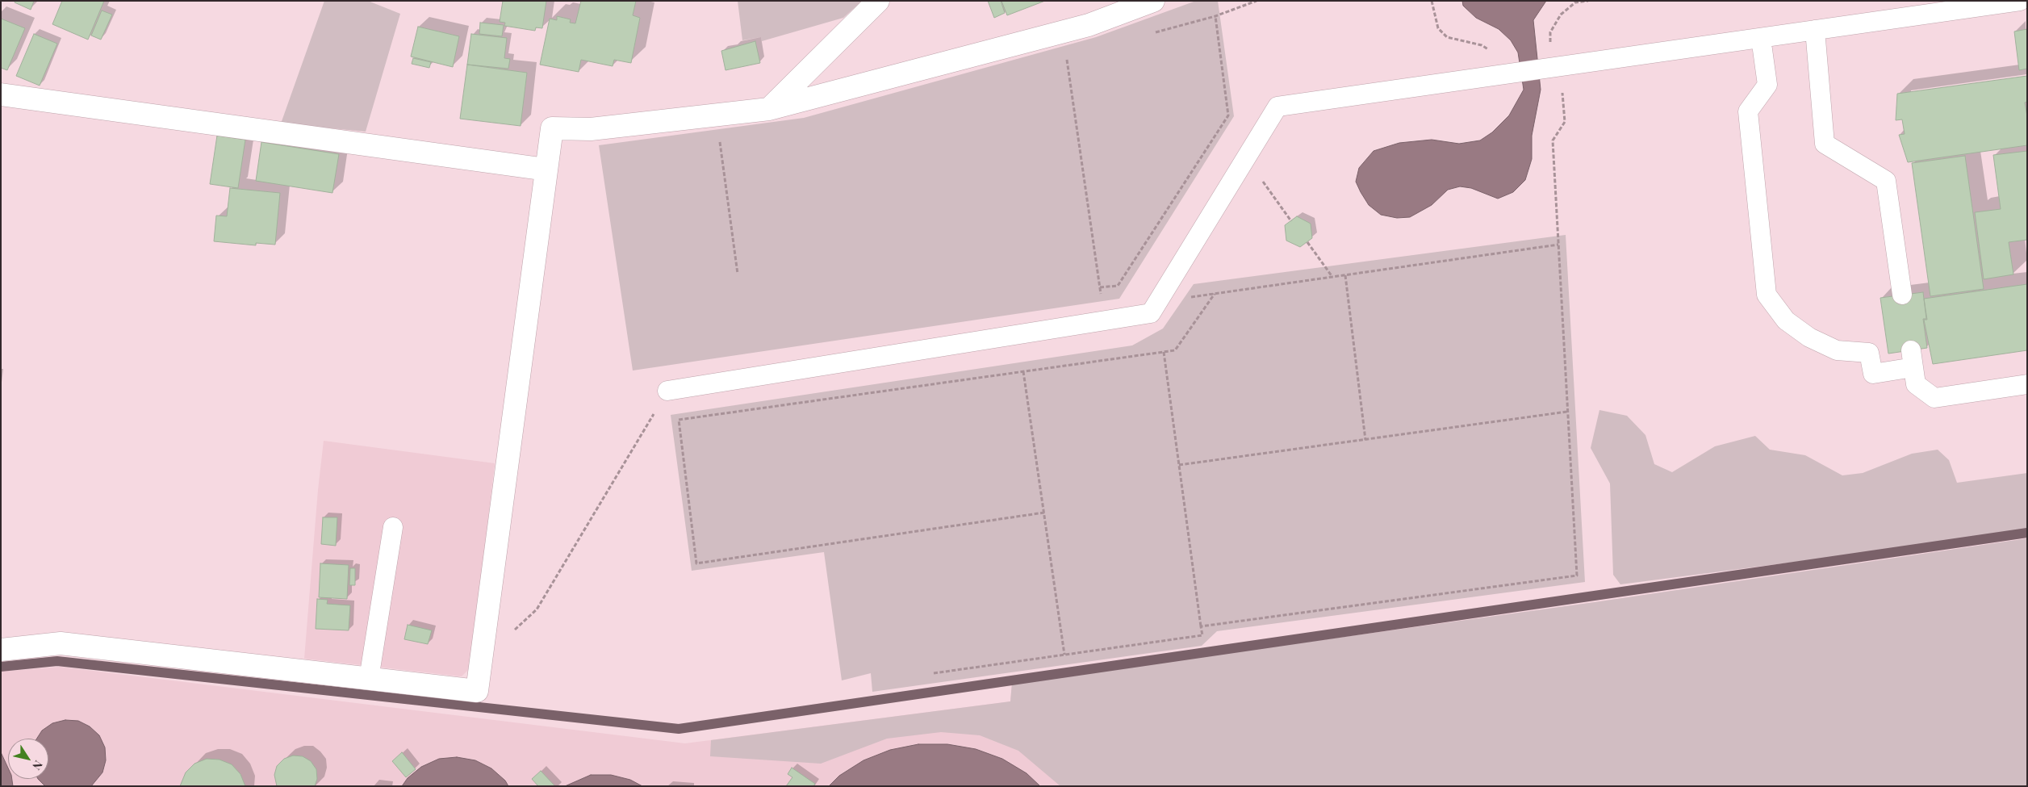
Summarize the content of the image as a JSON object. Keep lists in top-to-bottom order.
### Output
{
  "north": "bottom right"
}
